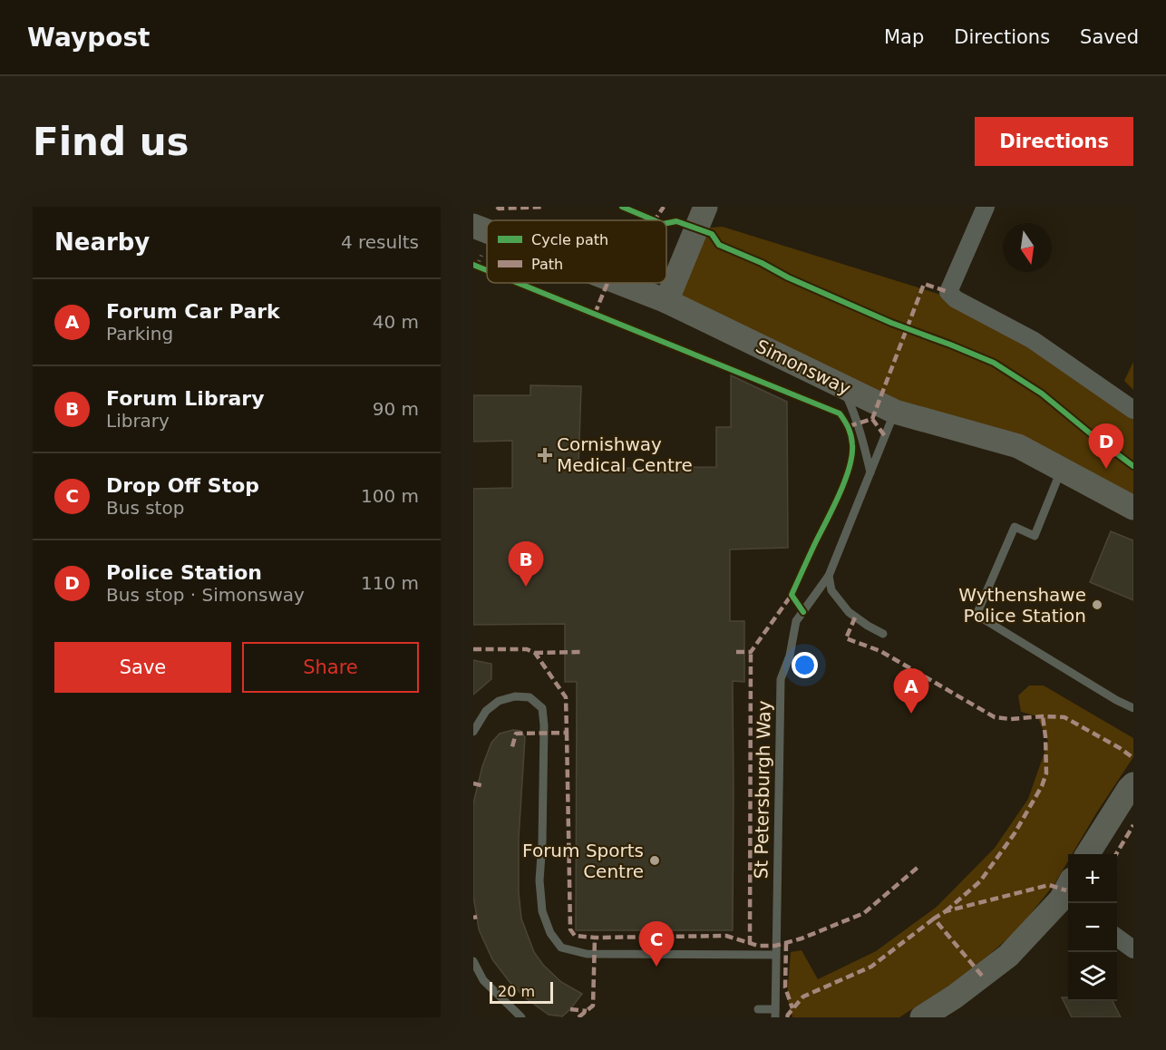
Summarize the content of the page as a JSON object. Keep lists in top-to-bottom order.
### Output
{
  "streets": {
    "street": ["Simonsway"],
    "lane": ["St Petersburgh Way"]
  },
  "crossings": [
    ["Simonsway", "St Petersburgh Way"]
  ],
  "places": {
    "health": ["Cornishway Medical Centre"],
    "other": ["Wythenshawe Police Station", "Forum Sports Centre"]
  },
  "legend": ["Cycle path", "Path"],
  "scale_bar": "20 m",
  "north": "bottom",
  "page": {
    "header": "Waypost",
    "nav": ["Map", "Directions", "Saved"],
    "buttons": [
      "Directions",
      ["Save", "Share"]
    ],
    "title": "Find us",
    "heading": ["Nearby", "4 results"],
    "list": [
      {
        "mark": "A",
        "name": "Forum Car Park",
        "note": "Parking",
        "value": "40 m"
      },
      {
        "mark": "B",
        "name": "Forum Library",
        "note": "Library",
        "value": "90 m"
      },
      {
        "mark": "C",
        "name": "Drop Off Stop",
        "note": "Bus stop",
        "value": "100 m"
      },
      {
        "mark": "D",
        "name": "Police Station",
        "note": "Bus stop · Simonsway",
        "value": "110 m"
      }
    ],
    "pins": [
      "D",
      "B",
      "A",
      "C"
    ],
    "map_buttons": ["+", "−"],
    "scale": "20 m"
  }
}
